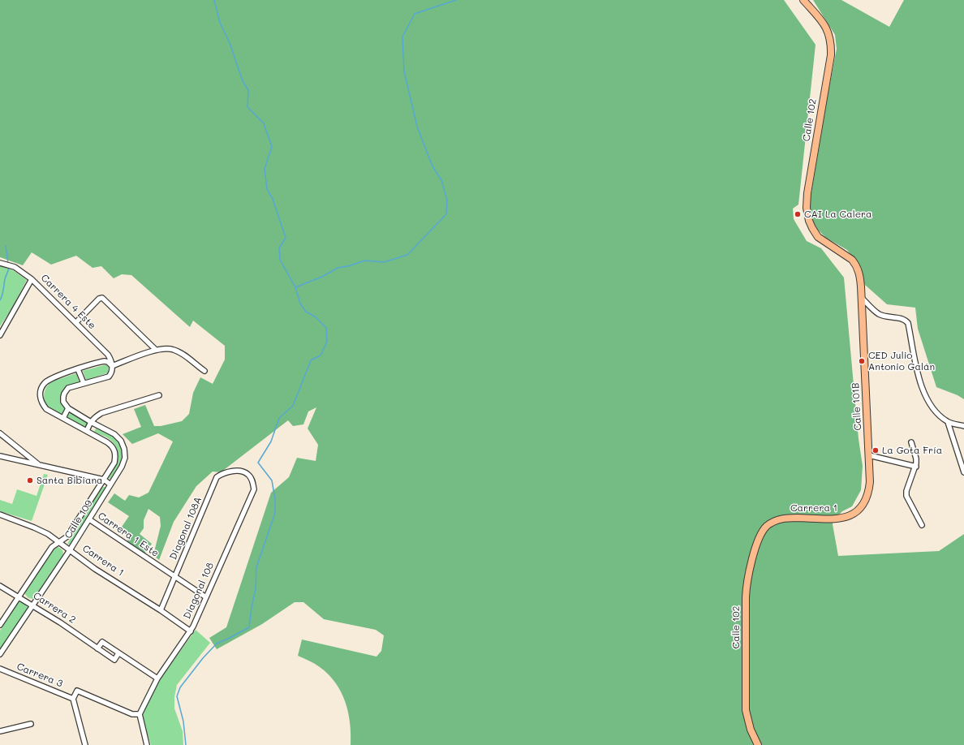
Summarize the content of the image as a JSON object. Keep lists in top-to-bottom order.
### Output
{
  "streets": {
    "main road": ["Calle 102", "Calle 101B", "Carrera 1"],
    "street": [
      "Carrera 4 Este",
      "Calle 109",
      "Diagonal 108A",
      "Carrera 1 Este",
      "Diagonal 108",
      "Carrera 2",
      "Carrera 3"
    ]
  },
  "crossings": [
    ["Calle 102", "Calle 101B"],
    ["Calle 102", "Carrera 1"],
    ["Calle 101B", "Carrera 1"],
    ["Carrera 1", "Calle 109"],
    ["Carrera 1", "Diagonal 108A"],
    ["Carrera 1", "Diagonal 108"],
    ["Calle 109", "Carrera 1 Este"],
    ["Calle 109", "Carrera 2"],
    ["Diagonal 108A", "Carrera 1 Este"],
    ["Diagonal 108A", "Diagonal 108"],
    ["Carrera 1 Este", "Diagonal 108"]
  ],
  "places": [
    "CAI La Calera",
    "CED Julio Antonio Galán",
    "La Gota Fría",
    "Santa Bibiana"
  ]
}
